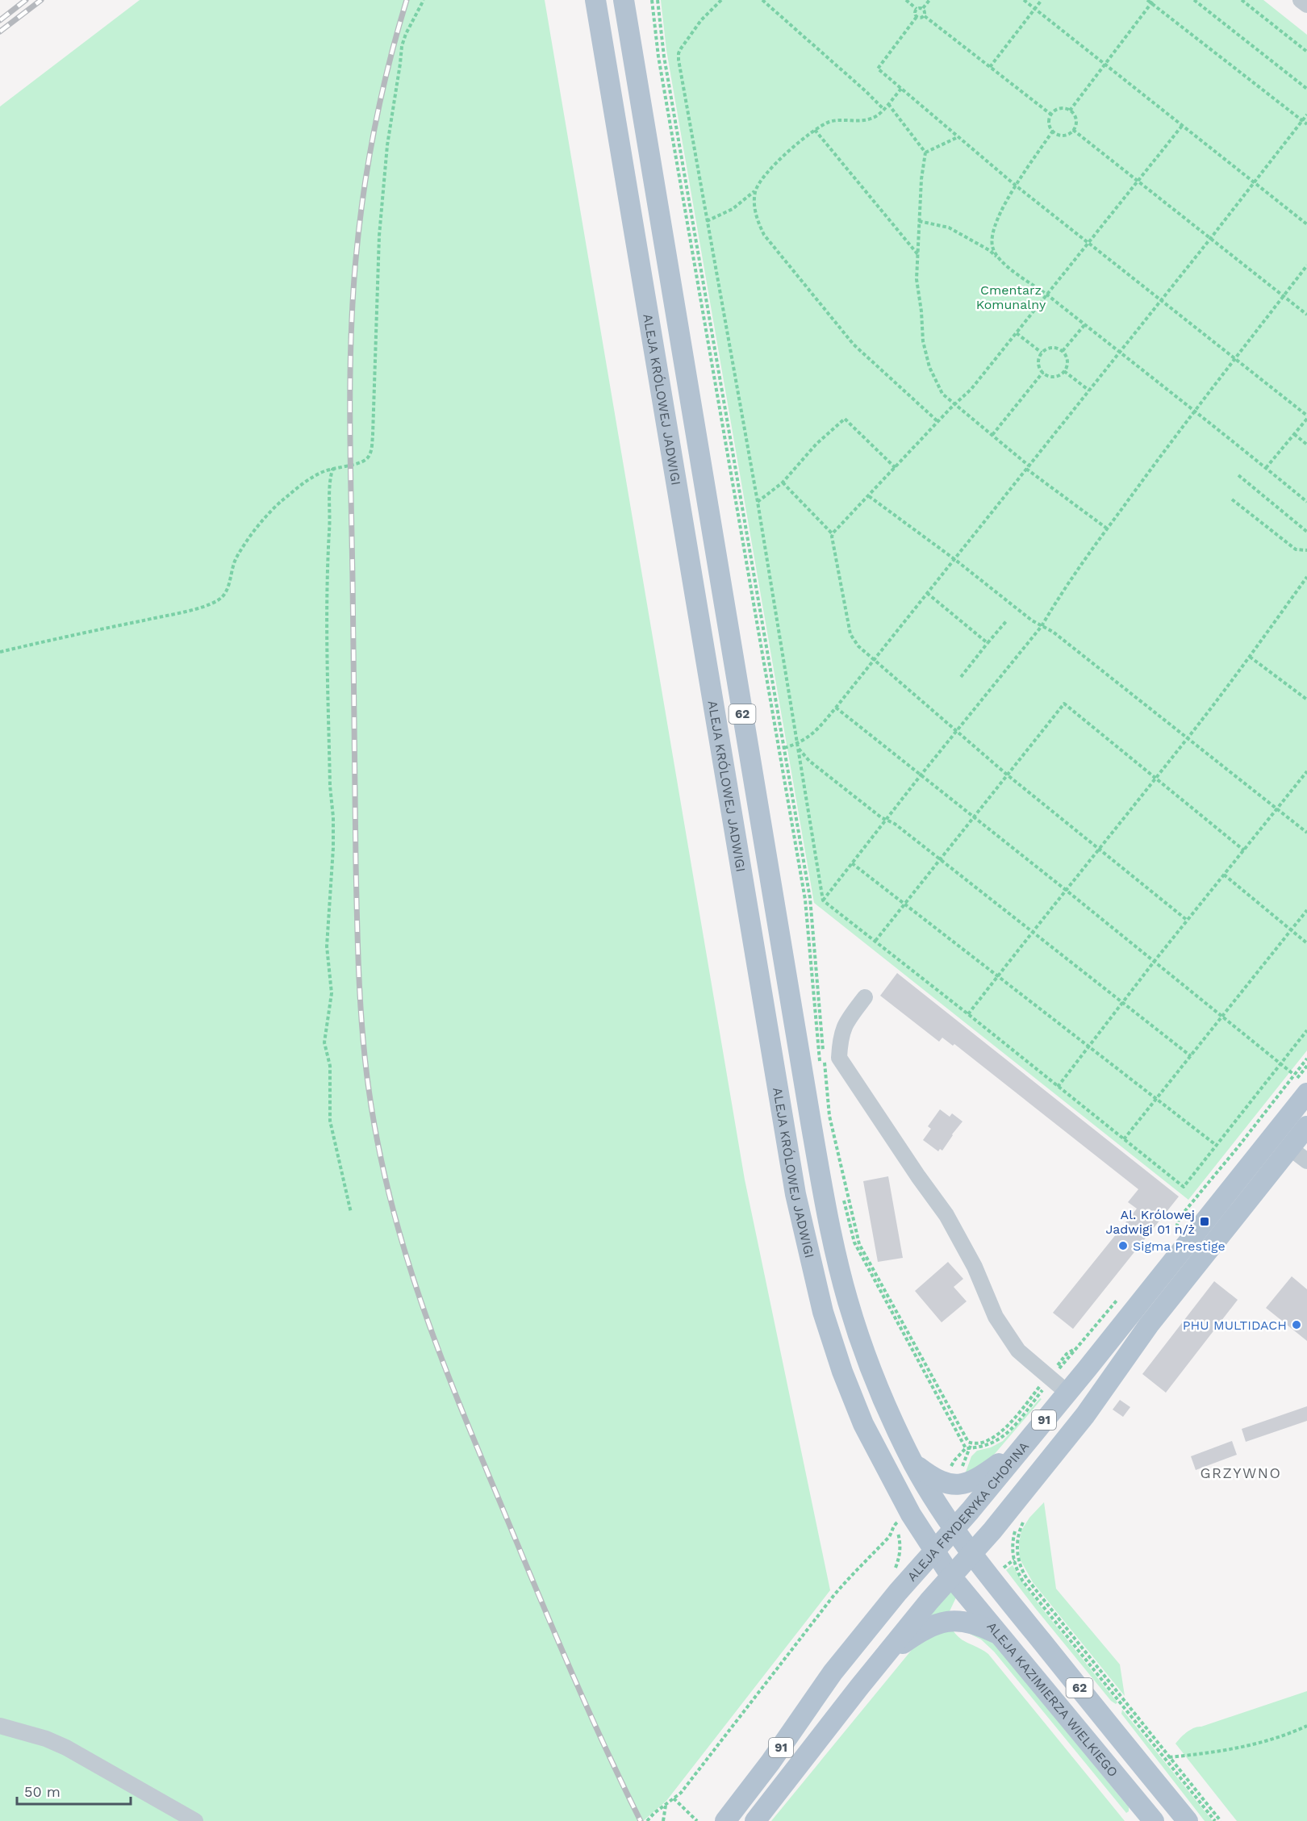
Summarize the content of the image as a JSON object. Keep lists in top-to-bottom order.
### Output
{
  "streets": {
    "main road": [
      "ALEJA KRÓLOWEJ JADWIGI",
      "62",
      "91",
      "ALEJA FRYDERYKA CHOPINA",
      "ALEJA KAZIMIERZA WIELKIEGO"
    ]
  },
  "crossings": [
    ["ALEJA KRÓLOWEJ JADWIGI", "62"],
    ["ALEJA KRÓLOWEJ JADWIGI", "ALEJA FRYDERYKA CHOPINA"],
    ["62", "91"],
    ["62", "ALEJA FRYDERYKA CHOPINA"],
    ["62", "ALEJA KAZIMIERZA WIELKIEGO"],
    ["91", "ALEJA KAZIMIERZA WIELKIEGO"]
  ],
  "districts": ["GRZYWNO"],
  "parks": ["Cmentarz Komunalny"],
  "places": {
    "transit": ["Al. Królowej Jadwigi 01 n/ż"],
    "other": ["Sigma Prestige", "PHU MULTIDACH"]
  },
  "scale_bar": "50 m"
}
